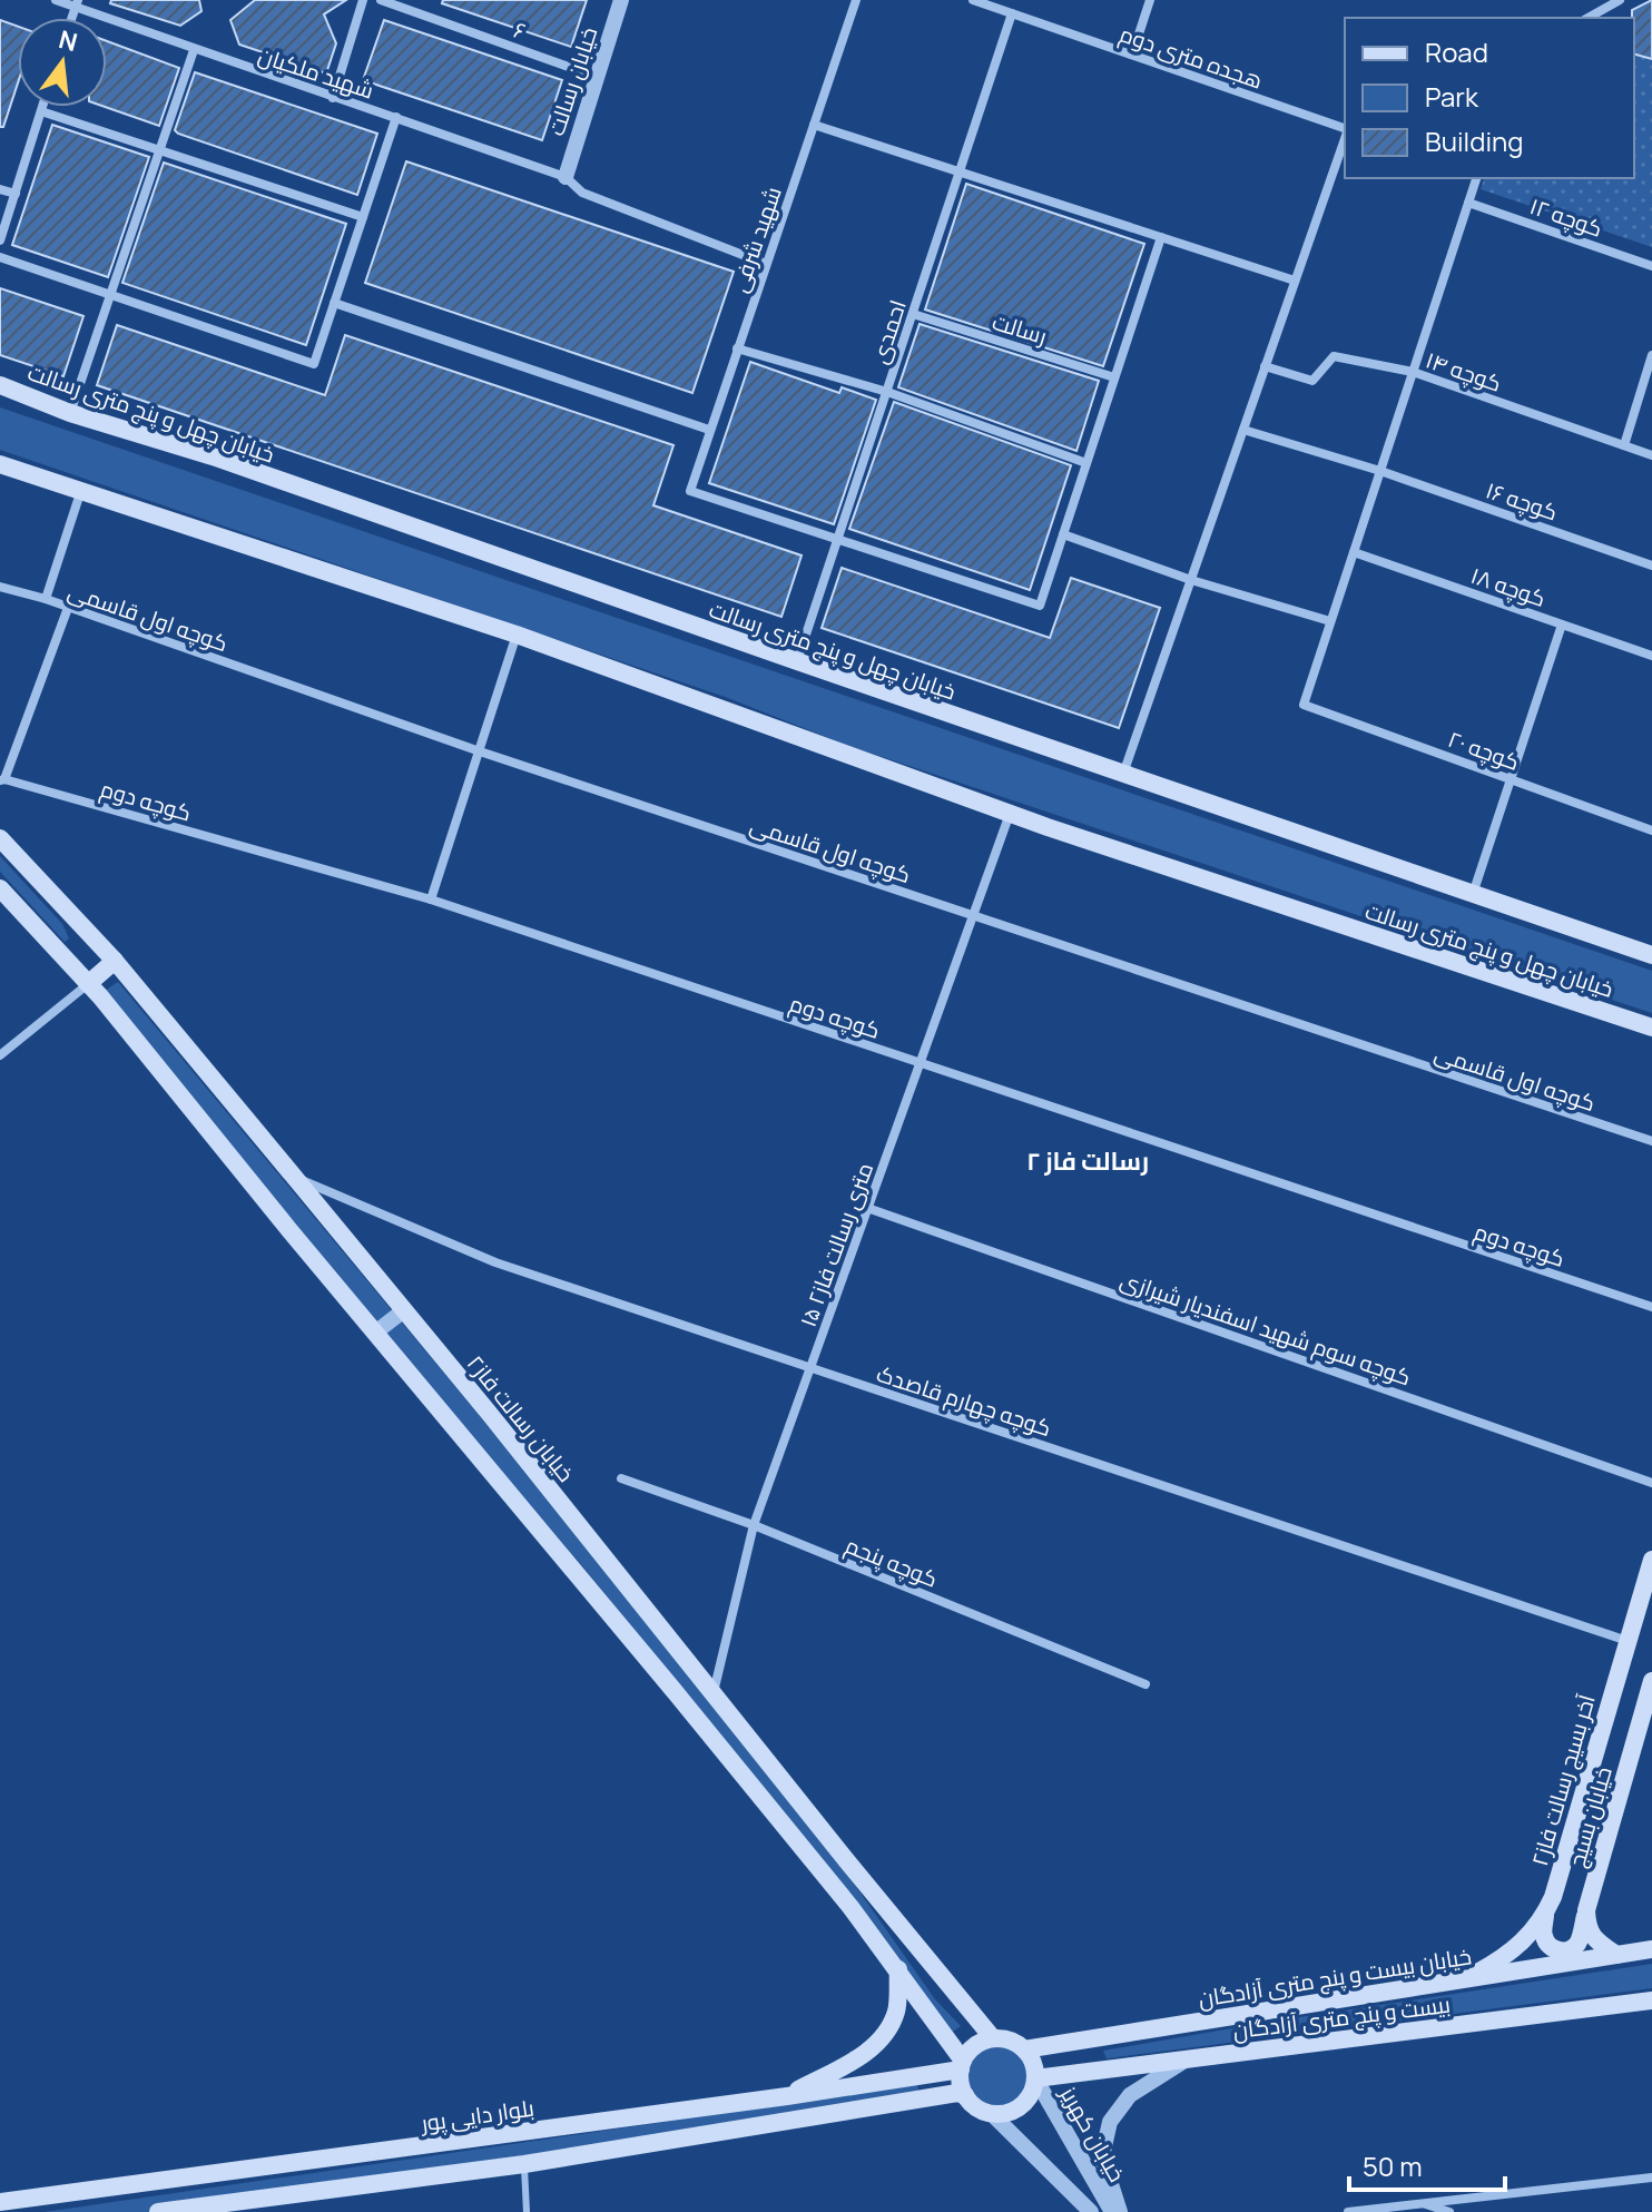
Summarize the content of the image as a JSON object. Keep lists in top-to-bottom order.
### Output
{
  "streets": {
    "main road": [
      "خیابان چهل و پنج متری رسالت",
      "خیابان رسالت فاز۲",
      "آخر بسیج رسالت فاز۲",
      "خیابان بسیج",
      "خیابان بیست و پنج متری آزادگان",
      "بیست و پنج متری آزادگان",
      "بلوار دایی پور"
    ],
    "street": [
      "۶",
      "هجده متری دوم",
      "شهید ملکیان",
      "خیابان رسالت",
      "۱۲ کوچه",
      "شهید شرفی",
      "رسالت",
      "احمدی",
      "‍‍ ۱۴ کوچه",
      "۱۶ کوچه",
      "۱۸ کوچه",
      "کوچه اول قاسمی",
      "۲۰ کوچه",
      "کوچه دوم",
      "۱۵ متری رسالت فاز۲",
      "کوچه سوم شهید اسفندیار شیرازی",
      "کوچه چهارم قاصدک",
      "کوچه پنجم",
      "خیابان کهریز"
    ]
  },
  "crossings": [
    ["۶", "خیابان رسالت"],
    ["هجده متری دوم", "احمدی"],
    ["شهید ملکیان", "خیابان رسالت"],
    ["شهید ملکیان", "شهید شرفی"],
    ["شهید شرفی", "احمدی"],
    ["رسالت", "احمدی"],
    ["احمدی", "خیابان چهل و پنج متری رسالت"],
    ["خیابان چهل و پنج متری رسالت", "۱۵ متری رسالت فاز۲"],
    ["کوچه اول قاسمی", "۱۵ متری رسالت فاز۲"],
    ["کوچه دوم", "۱۵ متری رسالت فاز۲"],
    ["۱۵ متری رسالت فاز۲", "کوچه سوم شهید اسفندیار شیرازی"],
    ["۱۵ متری رسالت فاز۲", "کوچه چهارم قاصدک"],
    ["۱۵ متری رسالت فاز۲", "خیابان رسالت فاز۲"],
    ["۱۵ متری رسالت فاز۲", "کوچه پنجم"],
    ["کوچه چهارم قاصدک", "خیابان رسالت فاز۲"],
    ["کوچه چهارم قاصدک", "آخر بسیج رسالت فاز۲"],
    ["خیابان رسالت فاز۲", "خیابان بیست و پنج متری آزادگان"],
    ["خیابان رسالت فاز۲", "بیست و پنج متری آزادگان"],
    ["خیابان رسالت فاز۲", "بلوار دایی پور"],
    ["خیابان رسالت فاز۲", "خیابان کهریز"],
    ["آخر بسیج رسالت فاز۲", "خیابان بسیج"],
    ["آخر بسیج رسالت فاز۲", "خیابان بیست و پنج متری آزادگان"],
    ["خیابان بیست و پنج متری آزادگان", "بیست و پنج متری آزادگان"],
    ["خیابان بیست و پنج متری آزادگان", "بلوار دایی پور"],
    ["خیابان بیست و پنج متری آزادگان", "خیابان کهریز"],
    ["بیست و پنج متری آزادگان", "بلوار دایی پور"],
    ["بیست و پنج متری آزادگان", "خیابان کهریز"],
    ["بلوار دایی پور", "خیابان کهریز"]
  ],
  "districts": ["رسالت فاز ۲"],
  "legend": ["Road", "Park", "Building"],
  "scale_bar": "50 m",
  "north": "top"
}
